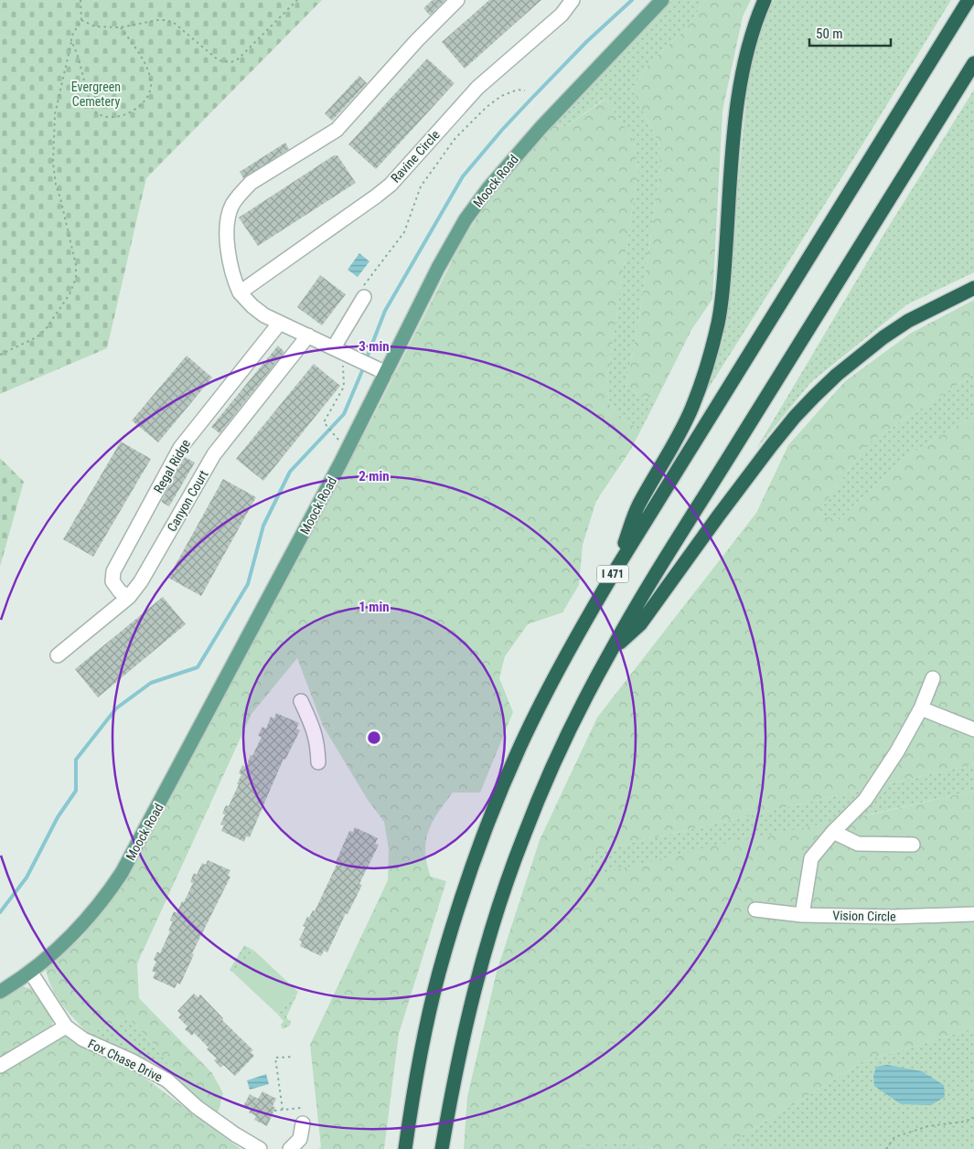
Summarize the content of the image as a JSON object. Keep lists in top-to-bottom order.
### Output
{
  "streets": {
    "highway": ["I 471"],
    "main road": ["Moock Road"],
    "street": [
      "Ravine Circle",
      "Regal Ridge",
      "Canyon Court",
      "Vision Circle",
      "Fox Chase Drive"
    ]
  },
  "crossings": [
    ["Moock Road", "Fox Chase Drive"],
    ["Regal Ridge", "Canyon Court"]
  ],
  "parks": ["Evergreen Cemetery"],
  "scale_bar": "50 m",
  "rings": ["3 min", "2 min", "1 min"]
}
